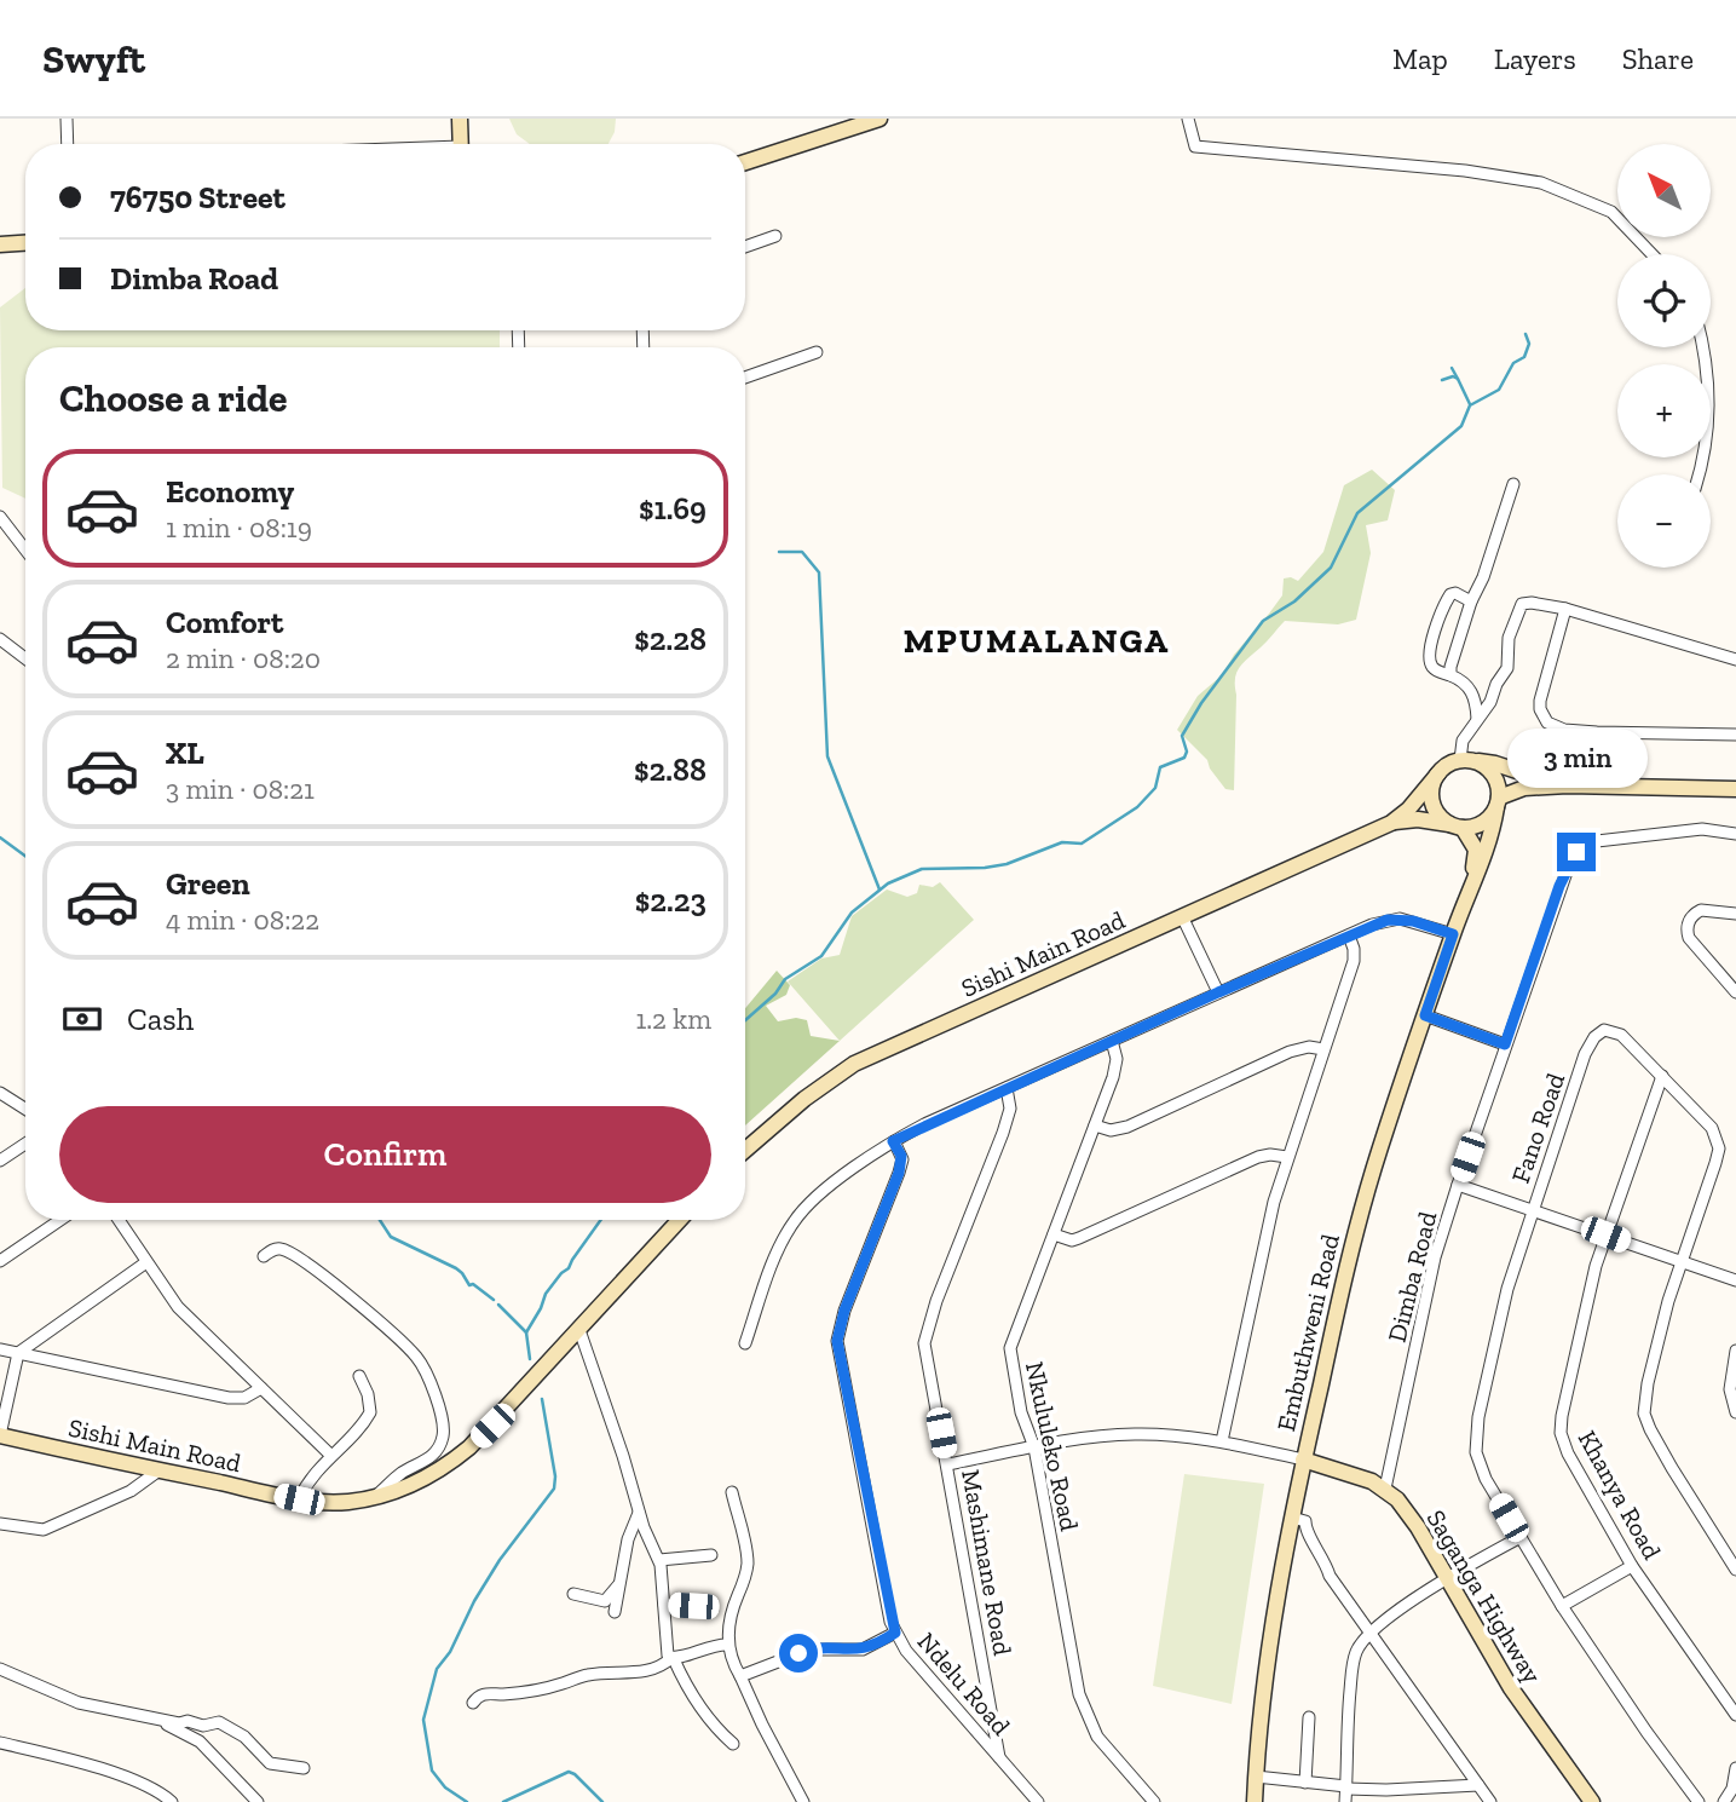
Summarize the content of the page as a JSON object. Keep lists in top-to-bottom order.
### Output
{
  "streets": {
    "street": [
      "Sishi Main Road",
      "Fano Road",
      "Dimba Road",
      "Embuthweni Road",
      "Nkululeko Road",
      "Khanya Road",
      "Mashimane Road",
      "Saganga Highway",
      "Ndelu Road"
    ]
  },
  "crossings": [
    ["Sishi Main Road", "Embuthweni Road"],
    ["Fano Road", "Khanya Road"],
    ["Dimba Road", "Saganga Highway"],
    ["Embuthweni Road", "Saganga Highway"],
    ["Mashimane Road", "Ndelu Road"]
  ],
  "districts": ["MPUMALANGA"],
  "north": "top left",
  "page": {
    "header": "Swyft",
    "nav": ["Map", "Layers", "Share"],
    "map_buttons": ["+", "−"],
    "banner": ["76750 Street", "Dimba Road"],
    "heading": "Choose a ride",
    "list": [
      {
        "name": "Economy",
        "note": "1 min · 08:19",
        "value": "$1.69"
      },
      {
        "name": "Comfort",
        "note": "2 min · 08:20",
        "value": "$2.28"
      },
      {
        "name": "XL",
        "note": "3 min · 08:21",
        "value": "$2.88"
      },
      {
        "name": "Green",
        "note": "4 min · 08:22",
        "value": "$2.23"
      }
    ],
    "bubble": "3 min",
    "pay": ["Cash", "1.2 km"],
    "buttons": "Confirm"
  }
}
